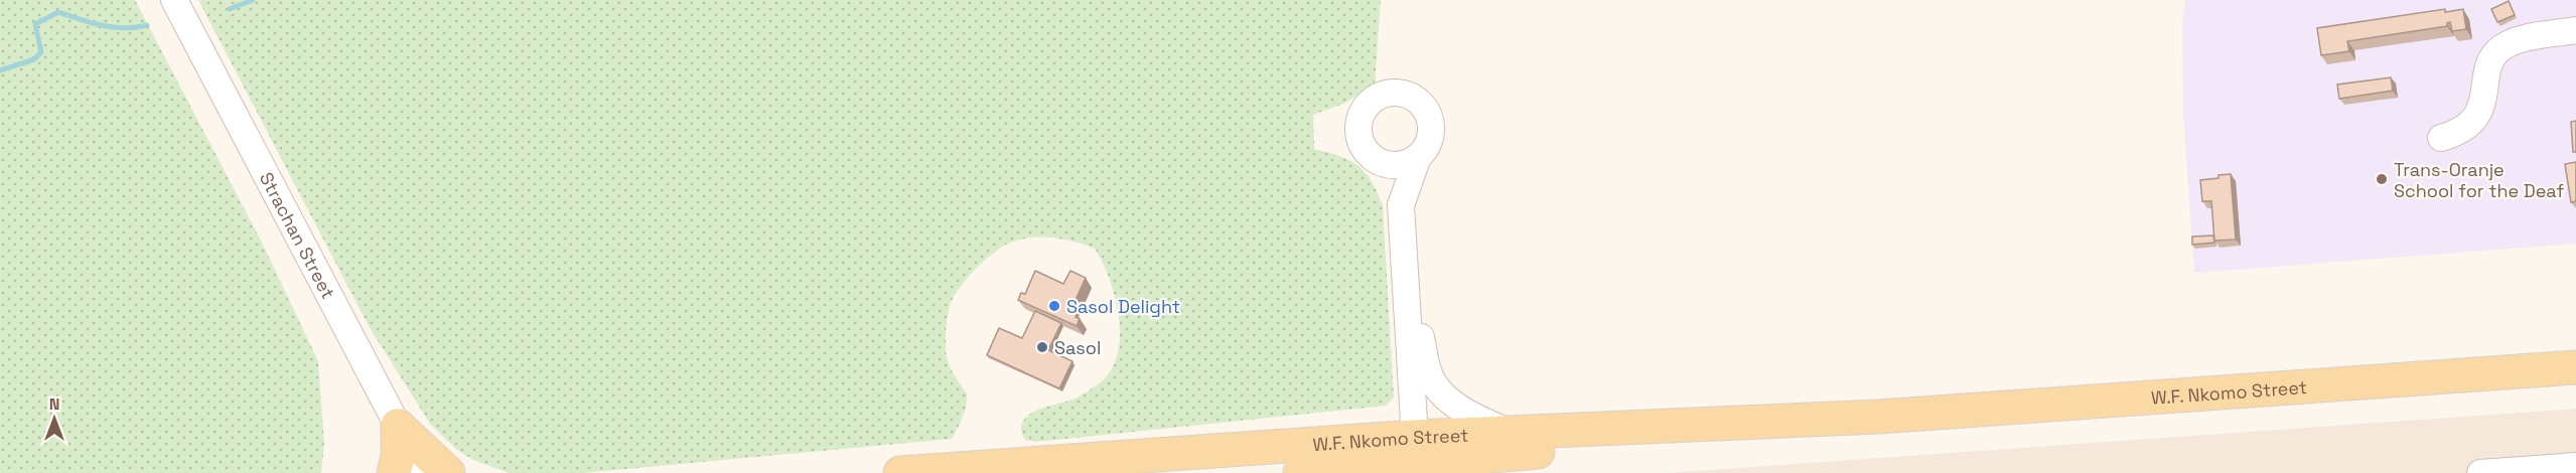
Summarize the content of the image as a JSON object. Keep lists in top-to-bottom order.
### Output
{
  "streets": {
    "main road": ["W.F. Nkomo Street"],
    "street": ["Strachan Street"]
  },
  "places": ["Trans-Oranje School for the Deaf", "Sasol Delight", "Sasol"],
  "north": "top"
}
